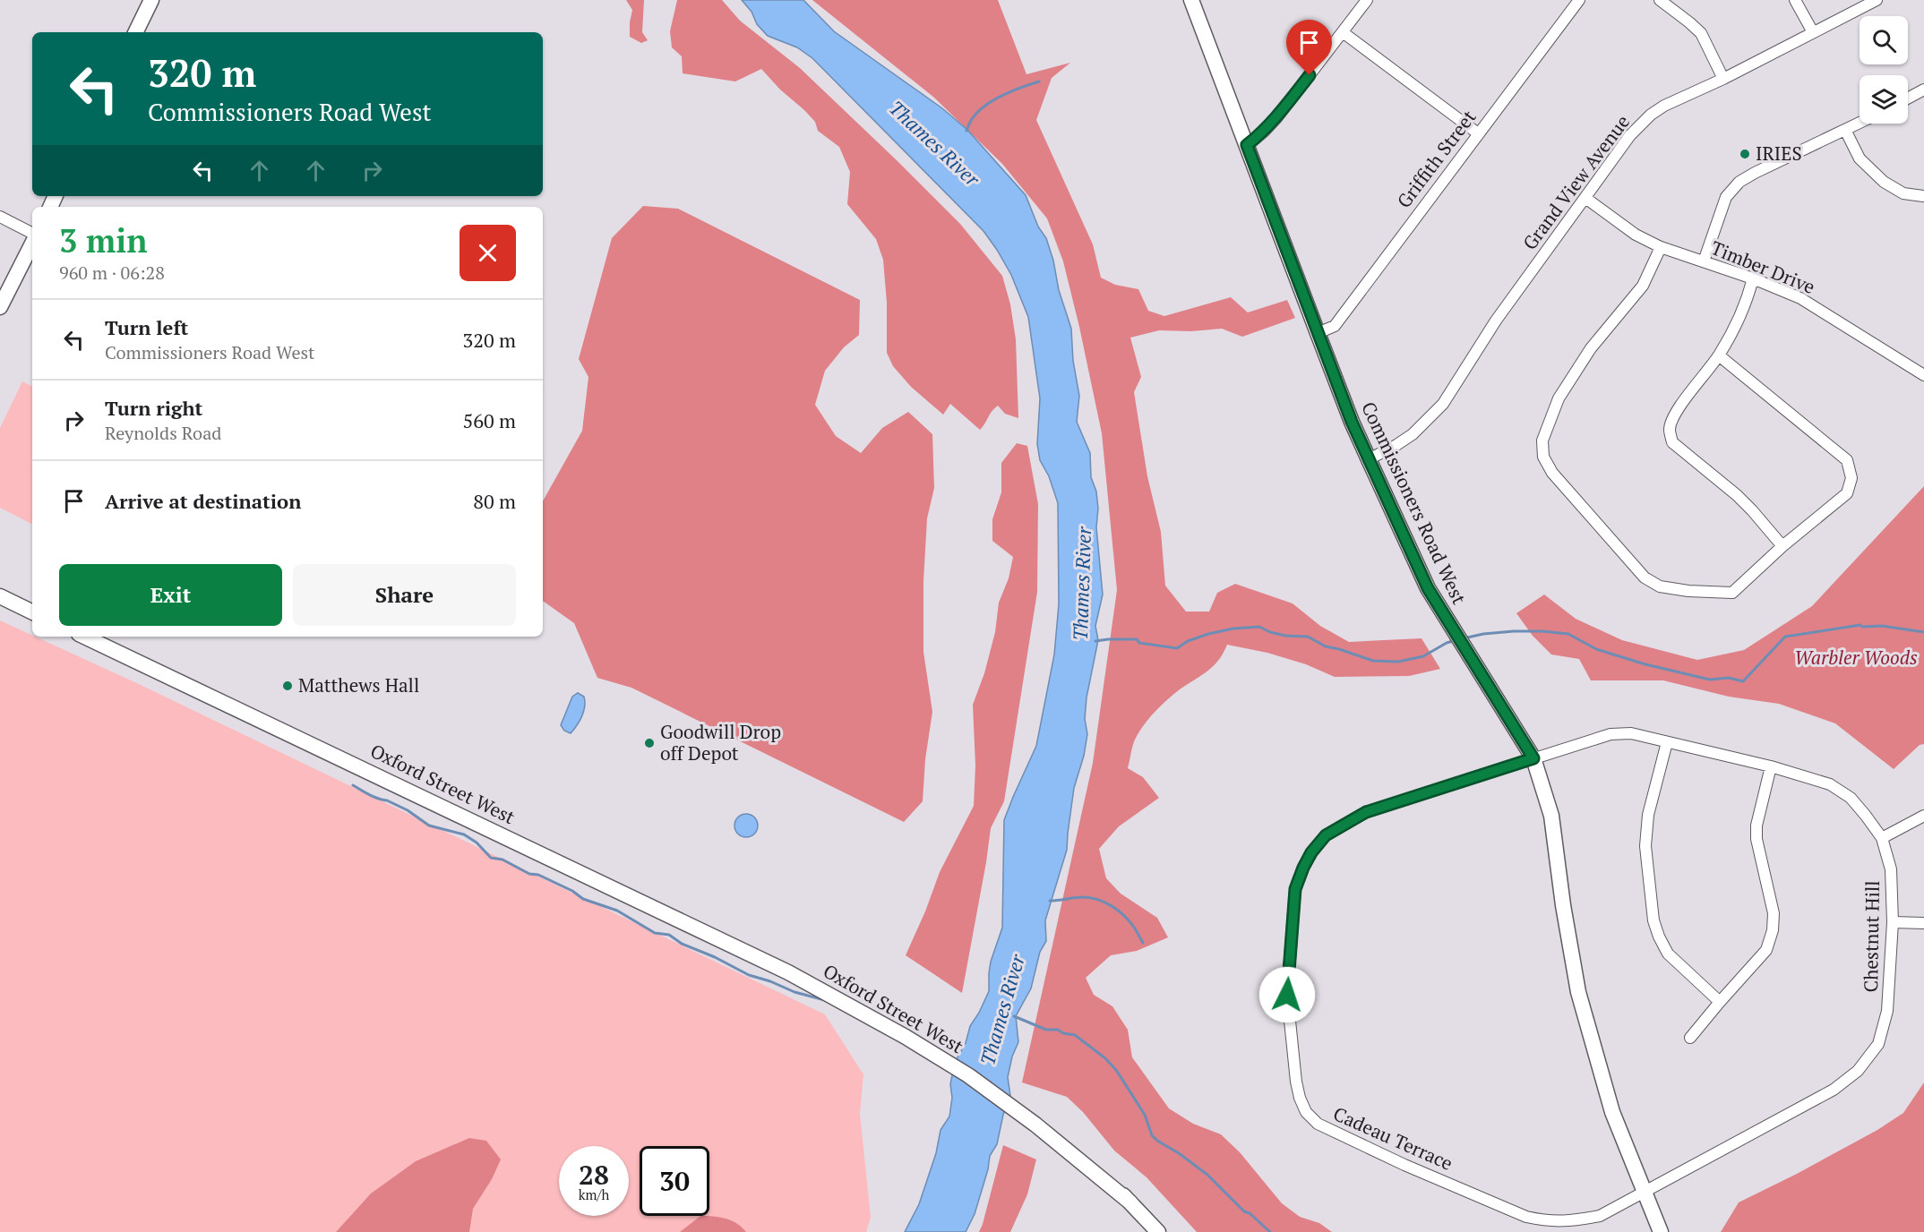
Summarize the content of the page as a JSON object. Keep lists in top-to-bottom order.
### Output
{
  "streets": {
    "main road": ["Commissioners Road West", "Oxford Street West"],
    "street": [
      "Griffith Street",
      "Grand View Avenue",
      "Timber Drive",
      "Chestnut Hill",
      "Cadeau Terrace"
    ]
  },
  "crossings": [
    ["Griffith Street", "Commissioners Road West"],
    ["Grand View Avenue", "Timber Drive"],
    ["Grand View Avenue", "Commissioners Road West"],
    ["Commissioners Road West", "Chestnut Hill"],
    ["Commissioners Road West", "Cadeau Terrace"],
    ["Chestnut Hill", "Cadeau Terrace"]
  ],
  "water": ["Thames River"],
  "parks": ["Warbler Woods"],
  "places": ["IRIES", "Matthews Hall", "Goodwill Drop off Depot"],
  "page": {
    "turn": ["320 m", "Commissioners Road West"],
    "heading": ["3 min", "960 m · 06:28"],
    "list": [
      {
        "name": "Turn left",
        "note": "Commissioners Road West",
        "value": "320 m"
      },
      {
        "name": "Turn right",
        "note": "Reynolds Road",
        "value": "560 m"
      },
      {
        "name": "Arrive at destination",
        "value": "80 m"
      }
    ],
    "buttons": ["Exit", "Share"],
    "speed": "28 km/h",
    "limit": "30"
  }
}
